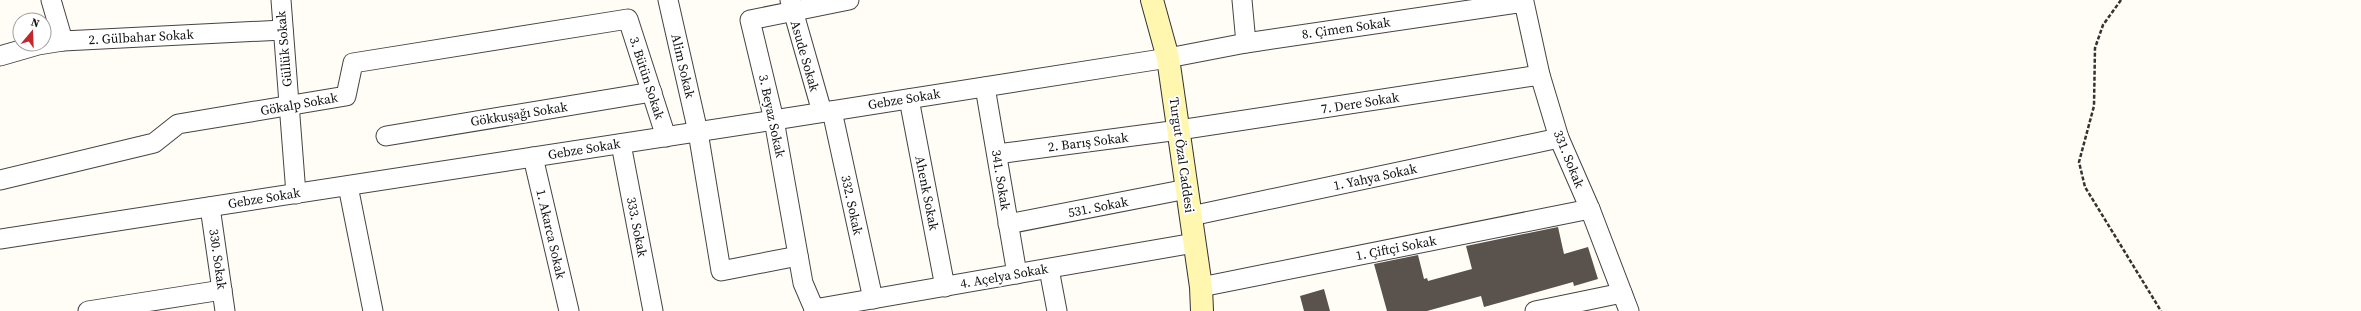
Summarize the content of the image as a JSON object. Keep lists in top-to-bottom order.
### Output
{
  "streets": {
    "street": [
      "8. Çimen Sokak",
      "2. Gülbahar Sokak",
      "Güllük Sokak",
      "Asude Sokak",
      "Alim Sokak",
      "3. Bütün Sokak",
      "Gebze Sokak",
      "7. Dere Sokak",
      "Gökalp Sokak",
      "Gökkuşağı Sokak",
      "3. Beyaz Sokak",
      "2. Barış Sokak",
      "Turgut Özal Caddesi",
      "331. Sokak",
      "1. Yahya Sokak",
      "341. Sokak",
      "Ahenk Sokak",
      "332. Sokak",
      "531. Sokak",
      "333. Sokak",
      "1. Akarca Sokak",
      "1. Çiftçi Sokak",
      "330. Sokak",
      "4. Açelya Sokak"
    ]
  },
  "crossings": [
    ["8. Çimen Sokak", "Gebze Sokak"],
    ["8. Çimen Sokak", "Turgut Özal Caddesi"],
    ["8. Çimen Sokak", "331. Sokak"],
    ["2. Gülbahar Sokak", "Güllük Sokak"],
    ["Güllük Sokak", "Gebze Sokak"],
    ["Güllük Sokak", "Gökalp Sokak"],
    ["Asude Sokak", "Gebze Sokak"],
    ["Asude Sokak", "3. Beyaz Sokak"],
    ["Asude Sokak", "332. Sokak"],
    ["Alim Sokak", "Gebze Sokak"],
    ["Alim Sokak", "3. Beyaz Sokak"],
    ["3. Bütün Sokak", "Gebze Sokak"],
    ["3. Bütün Sokak", "Gökalp Sokak"],
    ["3. Bütün Sokak", "Gökkuşağı Sokak"],
    ["Gebze Sokak", "3. Beyaz Sokak"],
    ["Gebze Sokak", "Turgut Özal Caddesi"],
    ["Gebze Sokak", "341. Sokak"],
    ["Gebze Sokak", "Ahenk Sokak"],
    ["Gebze Sokak", "332. Sokak"],
    ["Gebze Sokak", "333. Sokak"],
    ["Gebze Sokak", "1. Akarca Sokak"],
    ["Gebze Sokak", "330. Sokak"],
    ["7. Dere Sokak", "2. Barış Sokak"],
    ["7. Dere Sokak", "Turgut Özal Caddesi"],
    ["7. Dere Sokak", "331. Sokak"],
    ["3. Beyaz Sokak", "4. Açelya Sokak"],
    ["2. Barış Sokak", "Turgut Özal Caddesi"],
    ["2. Barış Sokak", "341. Sokak"],
    ["Turgut Özal Caddesi", "1. Yahya Sokak"],
    ["Turgut Özal Caddesi", "531. Sokak"],
    ["Turgut Özal Caddesi", "1. Çiftçi Sokak"],
    ["Turgut Özal Caddesi", "4. Açelya Sokak"],
    ["331. Sokak", "1. Yahya Sokak"],
    ["331. Sokak", "1. Çiftçi Sokak"],
    ["341. Sokak", "531. Sokak"],
    ["341. Sokak", "4. Açelya Sokak"],
    ["Ahenk Sokak", "4. Açelya Sokak"],
    ["332. Sokak", "4. Açelya Sokak"]
  ],
  "north": "top"
}
